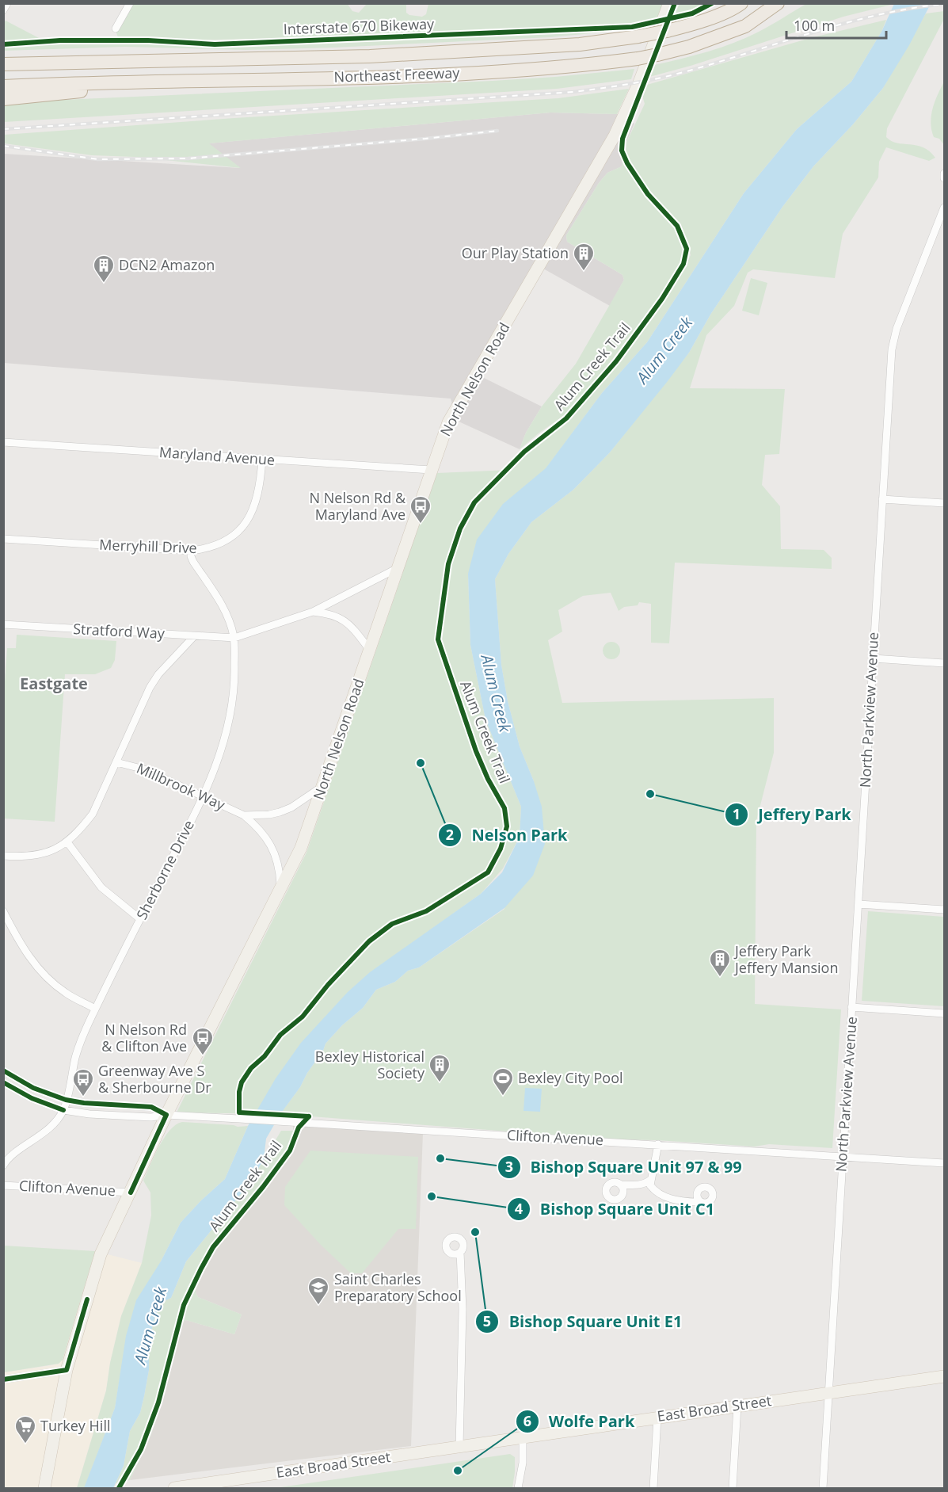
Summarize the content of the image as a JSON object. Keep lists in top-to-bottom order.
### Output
{
  "streets": {
    "highway": ["Northeast Freeway"],
    "main road": ["North Nelson Road", "East Broad Street"],
    "street": [
      "Maryland Avenue",
      "Merryhill Drive",
      "Stratford Way",
      "North Parkview Avenue",
      "Millbrook Way",
      "Sherborne Drive",
      "Clifton Avenue"
    ],
    "cycle path": ["Interstate 670 Bikeway", "Alum Creek Trail"]
  },
  "crossings": [
    ["North Nelson Road", "Maryland Avenue"],
    ["North Nelson Road", "Millbrook Way"],
    ["North Nelson Road", "Clifton Avenue"],
    ["Maryland Avenue", "Merryhill Drive"],
    ["Merryhill Drive", "Sherborne Drive"],
    ["Stratford Way", "Sherborne Drive"],
    ["North Parkview Avenue", "Clifton Avenue"],
    ["North Parkview Avenue", "East Broad Street"],
    ["Millbrook Way", "Sherborne Drive"]
  ],
  "districts": ["Eastgate"],
  "water": ["Alum Creek"],
  "places": {
    "building": [
      "Our Play Station",
      "DCN2 Amazon",
      "Jeffery Park Jeffery Mansion",
      "Bexley Historical Society"
    ],
    "bus stop": ["N Nelson Rd & Maryland Ave", "N Nelson Rd & Clifton Ave", "Greenway Ave S & Sherbourne Dr"],
    "other": [
      "Nelson Park",
      "Jeffery Park",
      "Bishop Square Unit 97 & 99",
      "Bishop Square Unit C1",
      "Bishop Square Unit E1",
      "Wolfe Park"
    ],
    "sports": ["Bexley City Pool"],
    "school or university": ["Saint Charles Preparatory School"],
    "supermarket": ["Turkey Hill"]
  },
  "scale_bar": "100 m"
}
